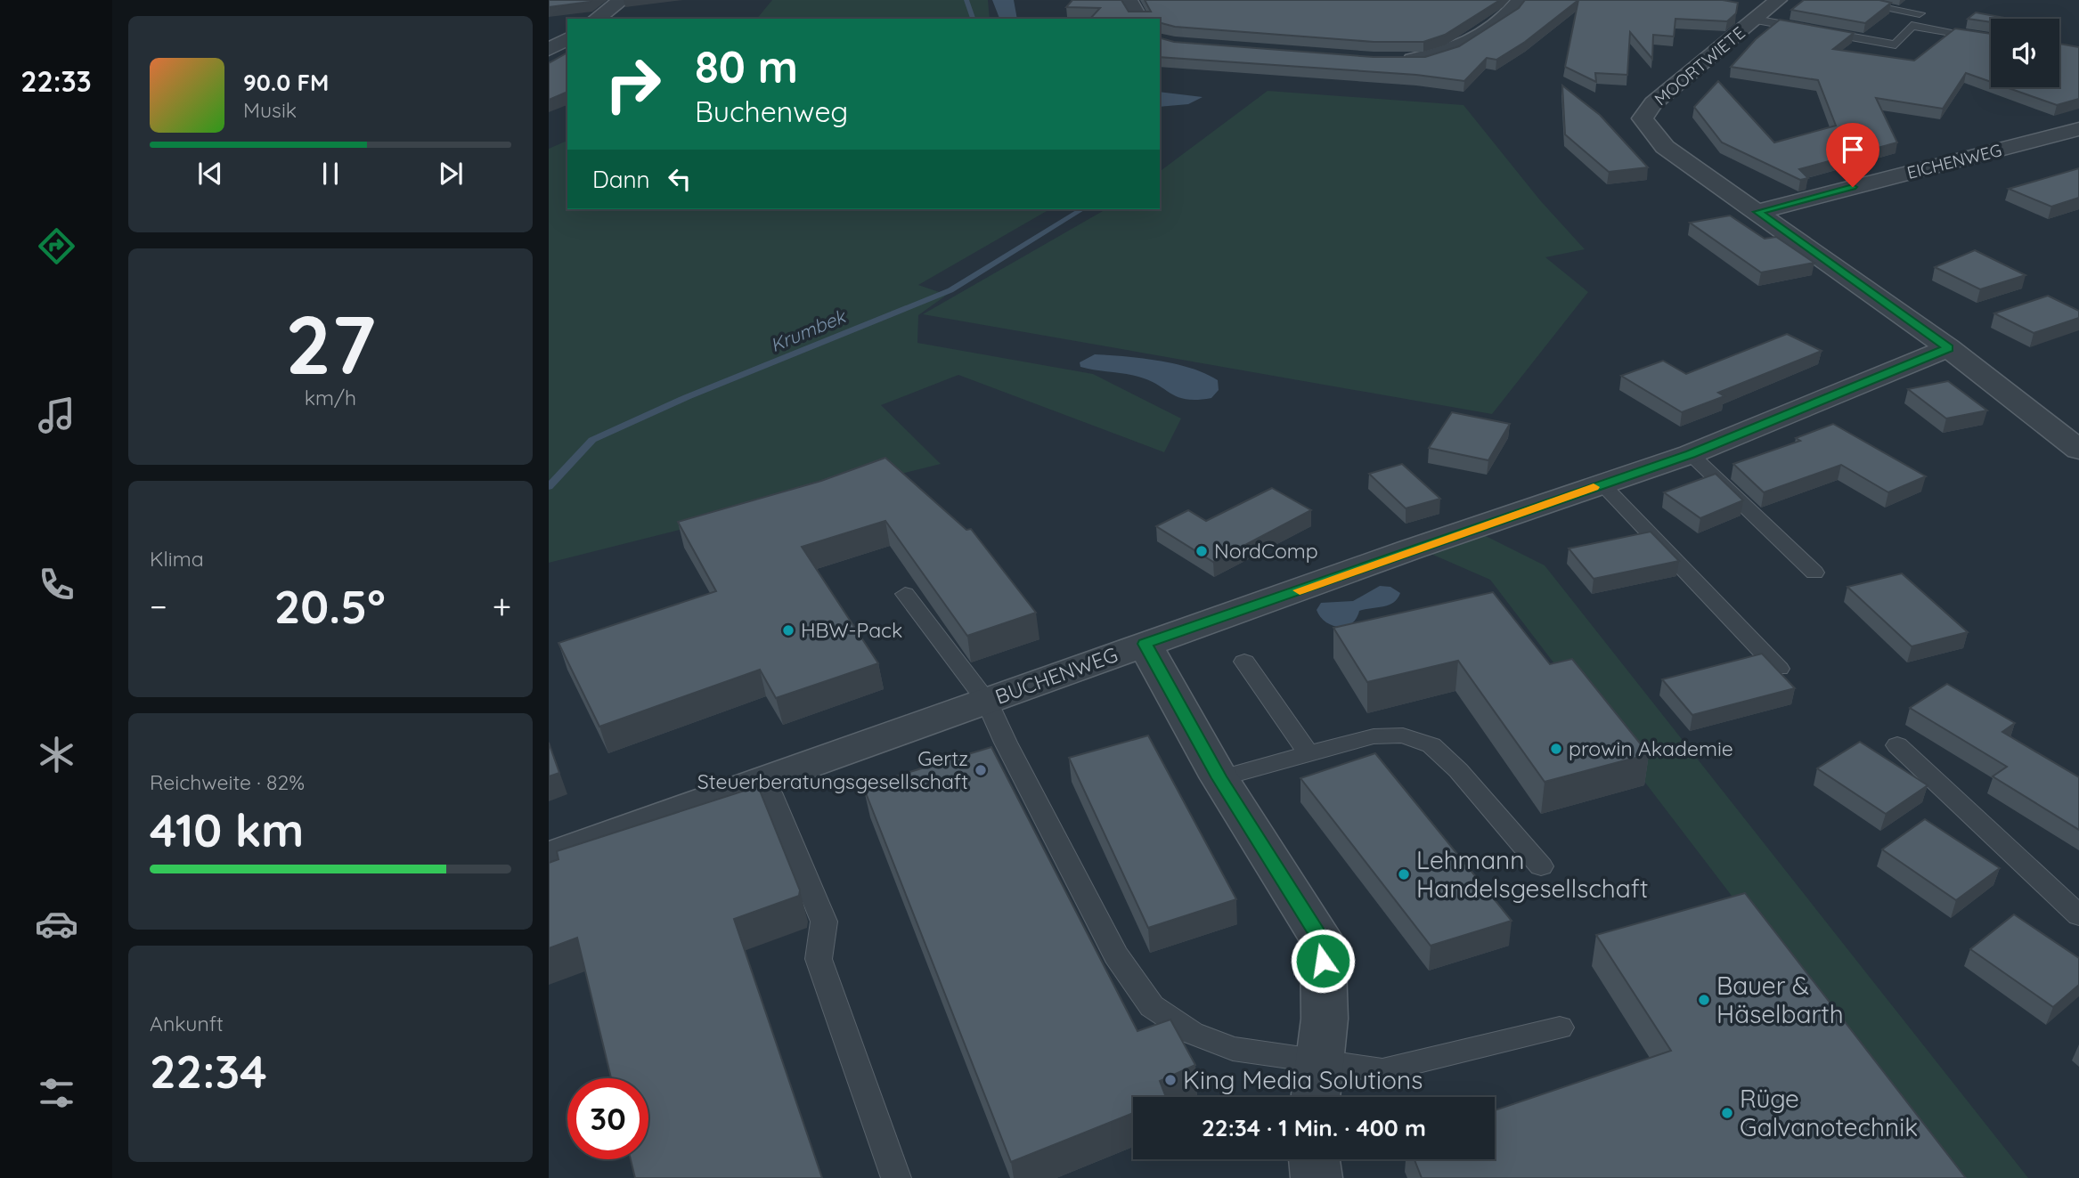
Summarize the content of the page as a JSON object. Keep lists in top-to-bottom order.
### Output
{
  "streets": {
    "street": ["MOORTWIETE", "EICHENWEG", "BUCHENWEG"]
  },
  "crossings": [
    ["MOORTWIETE", "EICHENWEG"],
    ["MOORTWIETE", "BUCHENWEG"]
  ],
  "water": ["Krumbek"],
  "places": [
    "NordComp",
    "HBW-Pack",
    "prowin Akademie",
    "Gertz Steuerberatungsgesellschaft",
    "Lehmann Handelsgesellschaft",
    "Bauer & Häselbarth",
    "King Media Solutions",
    "Rüge Galvanotechnik"
  ],
  "page": {
    "tabs": "22:33",
    "turn": ["80 m", "Buchenweg"],
    "song": ["90.0 FM", "Musik"],
    "then": "Dann",
    "tile": [
      ["27", "km/h"],
      "Klima",
      ["Reichweite · 82%", "410 km"],
      ["Ankunft", "22:34"]
    ],
    "heat": ["−", "20.5°", "+"],
    "limit": "30",
    "trip": "22:34 · 1 Min. · 400 m"
  }
}
